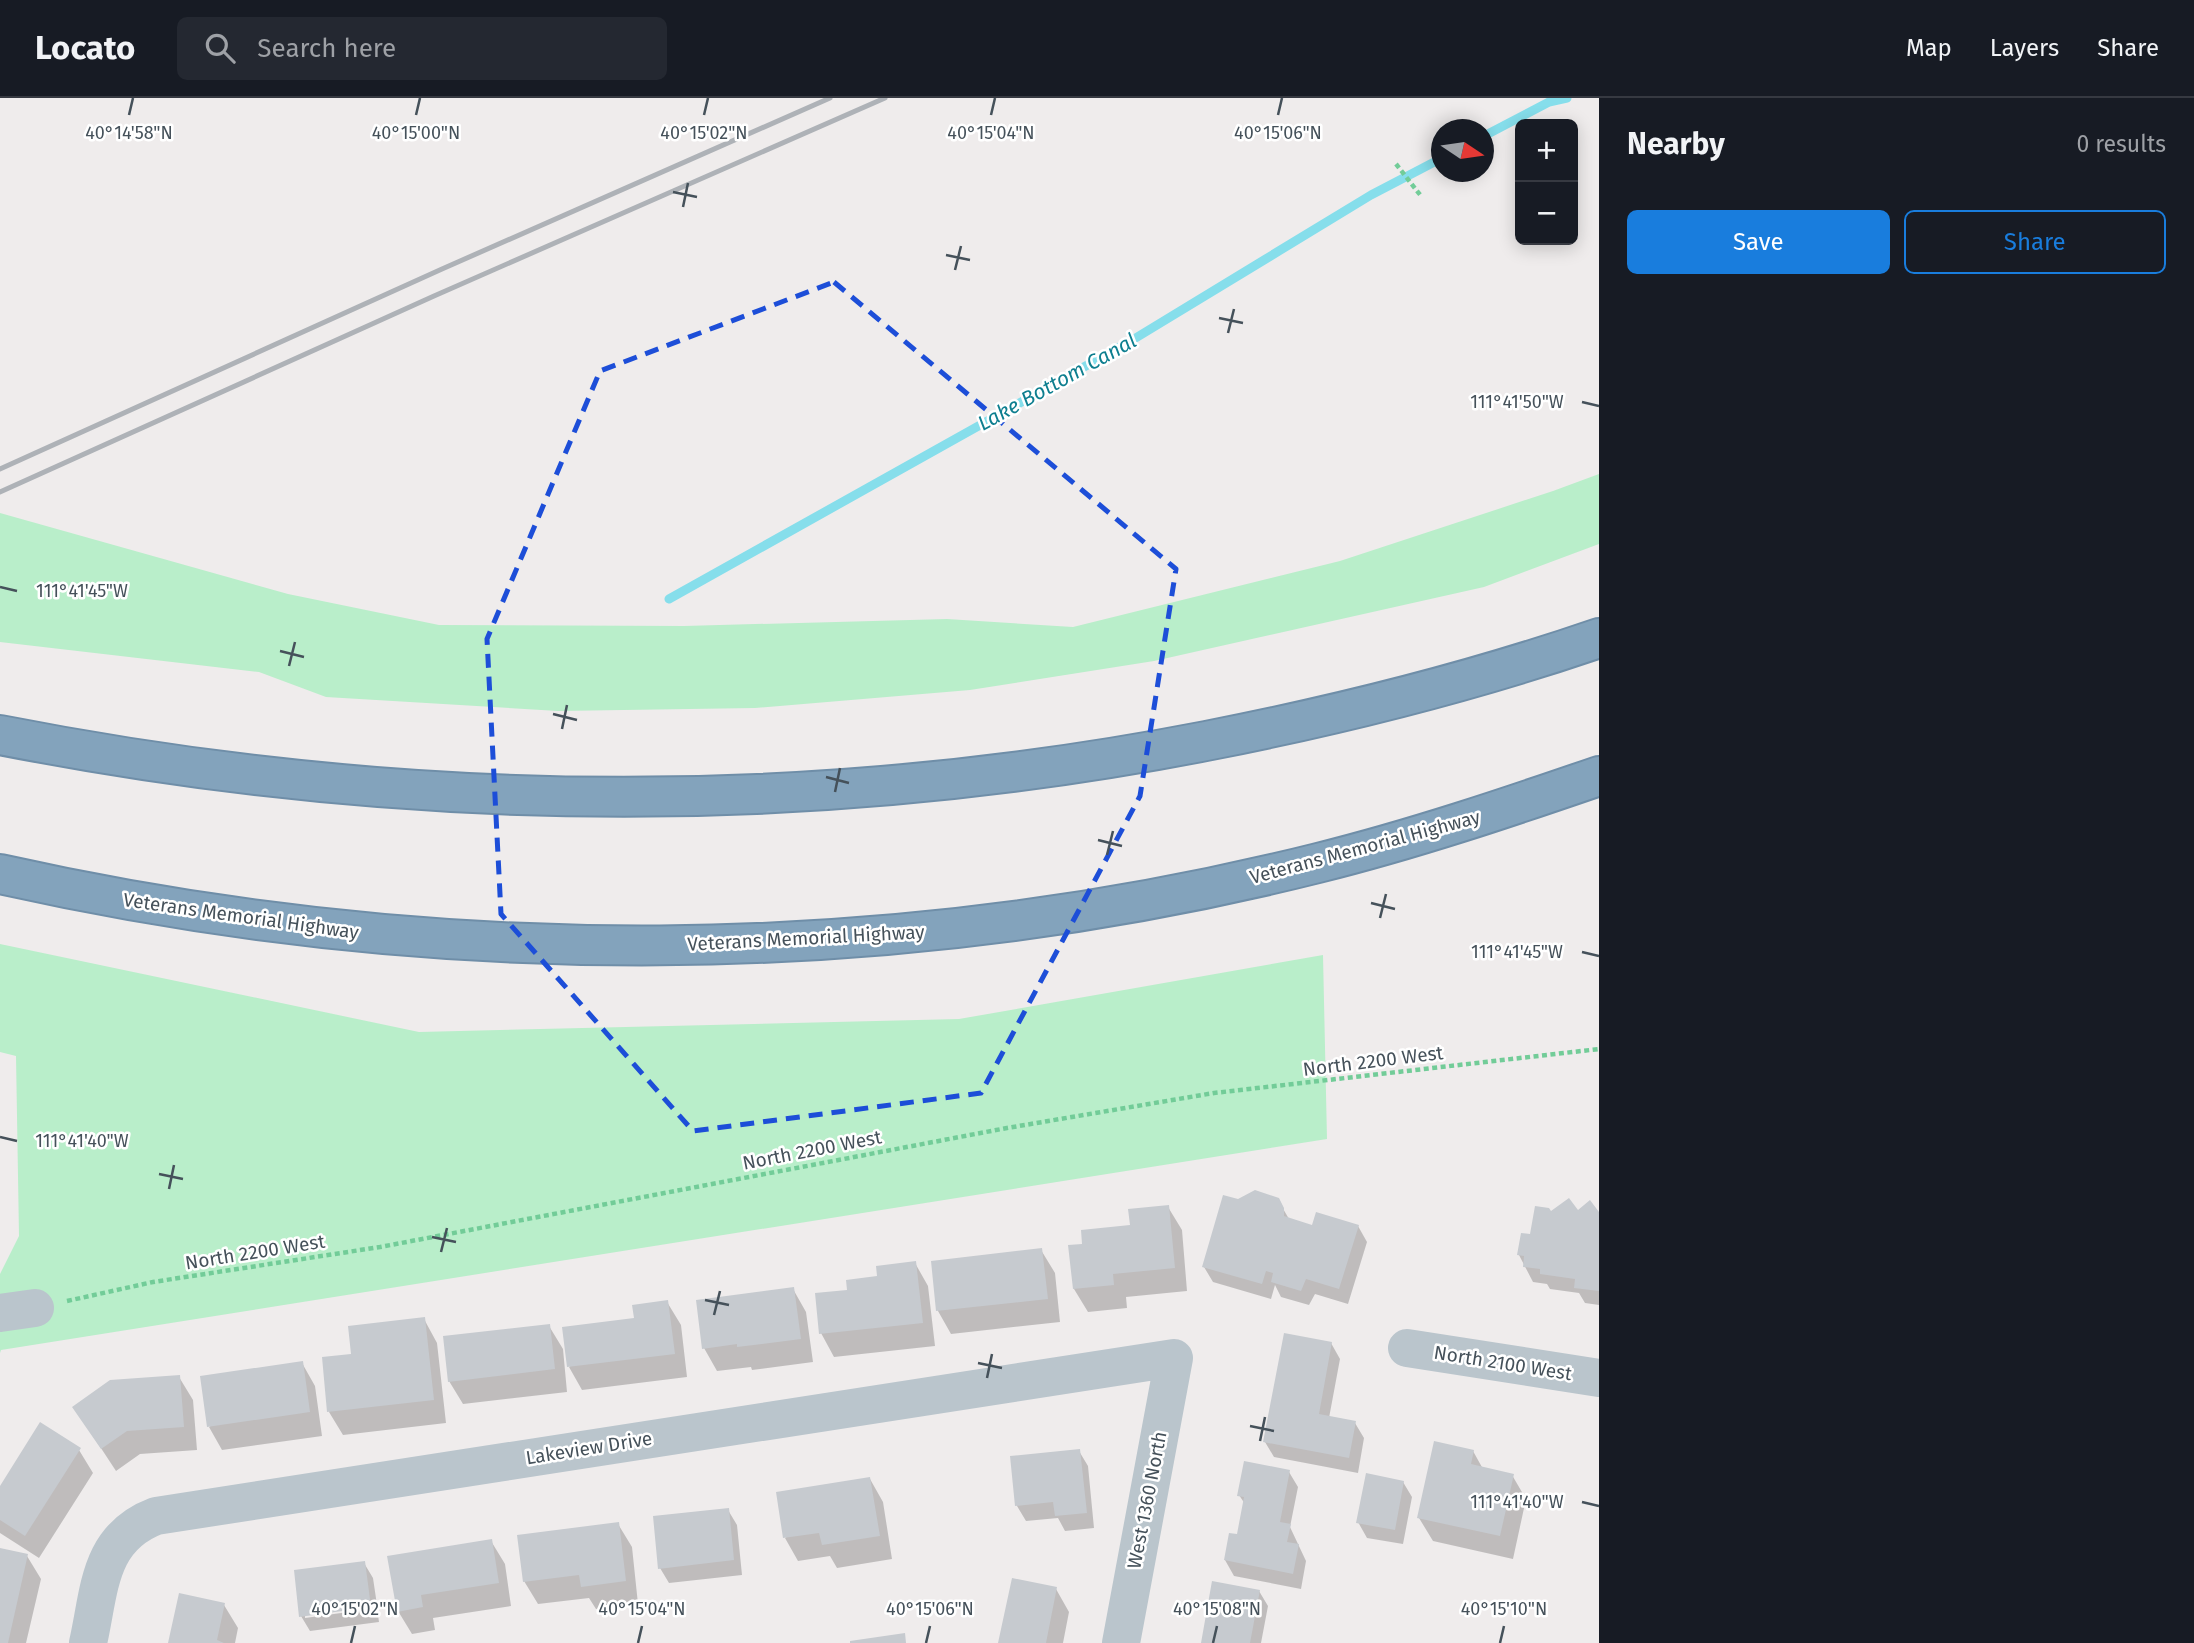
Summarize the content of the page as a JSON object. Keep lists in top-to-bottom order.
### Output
{
  "streets": {
    "highway": ["Veterans Memorial Highway"],
    "street": ["North 2100 West", "Lakeview Drive", "West 1360 North"],
    "path": ["North 2200 West"]
  },
  "crossings": [
    ["Lakeview Drive", "West 1360 North"]
  ],
  "water": ["Lake Bottom Canal"],
  "north": "right",
  "page": {
    "header": "Locato",
    "search": "Search here",
    "nav": ["Map", "Layers", "Share"],
    "heading": ["Nearby", "0 results"],
    "map_buttons": ["+", "−"],
    "buttons": ["Save", "Share"]
  },
  "coordinates": [
    "40°14'58\"N",
    "40°15'00\"N",
    "40°15'02\"N",
    "40°15'04\"N",
    "40°15'06\"N",
    "111°41'50\"W",
    "111°41'45\"W",
    "111°41'40\"W",
    "40°15'08\"N",
    "40°15'10\"N"
  ]
}
